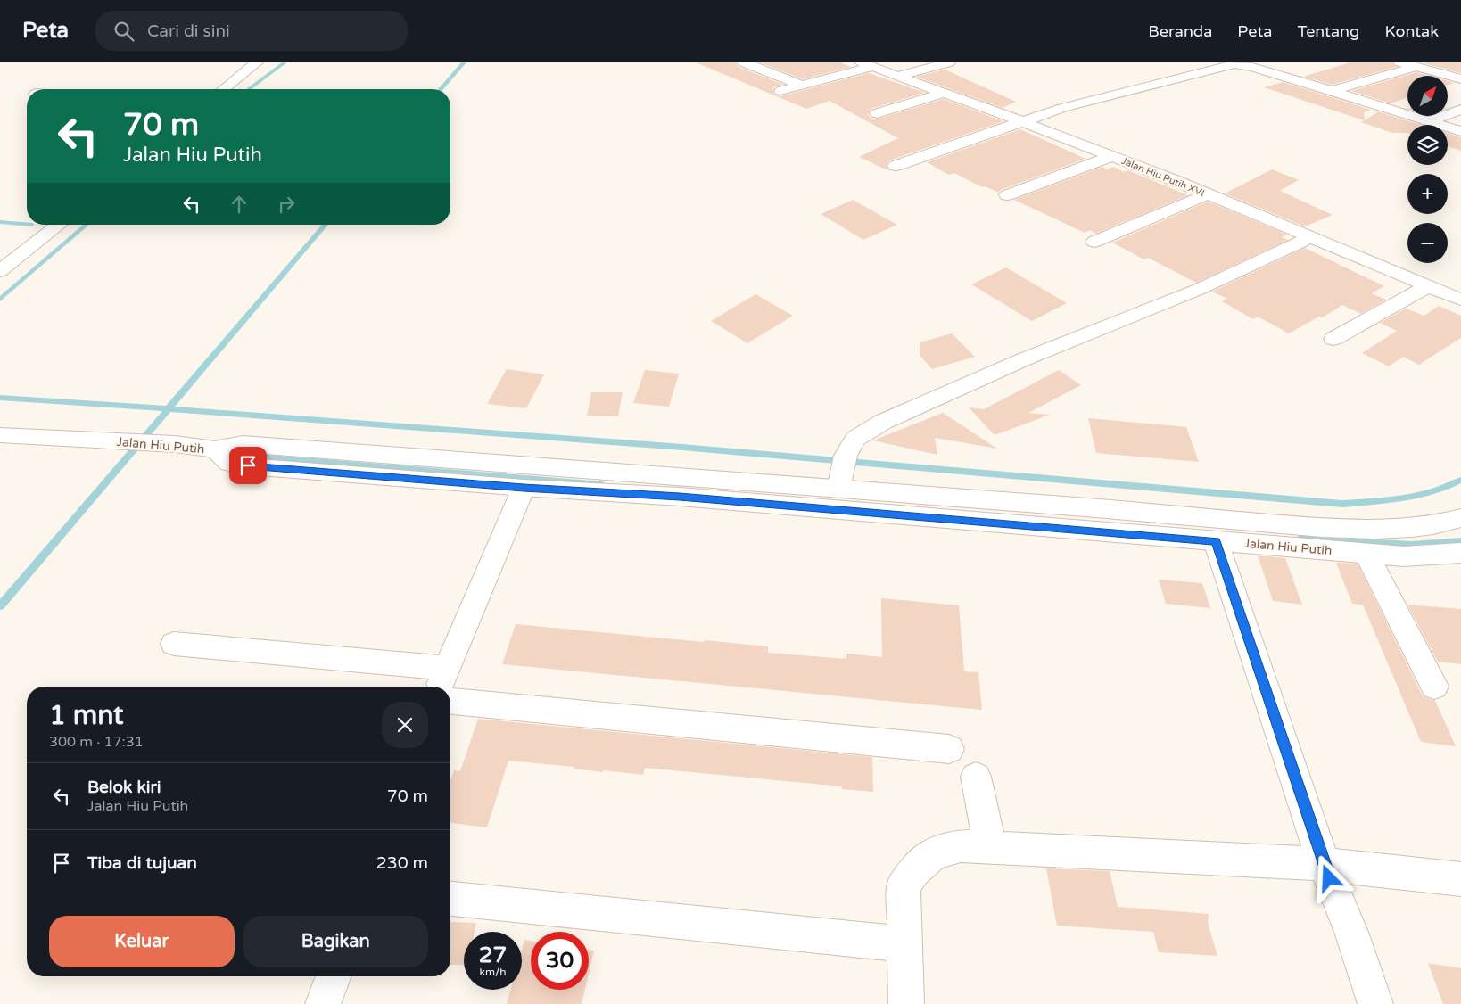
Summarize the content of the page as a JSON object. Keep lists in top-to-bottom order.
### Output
{
  "streets": {
    "street": ["Jalan Hiu Putih XVI", "Jalan Hiu Putih"]
  },
  "north": "top right",
  "page": {
    "header": "Peta",
    "search": "Cari di sini",
    "nav": [
      "Beranda",
      "Peta",
      "Tentang",
      "Kontak"
    ],
    "map_buttons": ["+", "−"],
    "turn": ["70 m", "Jalan Hiu Putih"],
    "heading": ["1 mnt", "300 m · 17:31"],
    "list": [
      {
        "name": "Belok kiri",
        "note": "Jalan Hiu Putih",
        "value": "70 m"
      },
      {
        "name": "Tiba di tujuan",
        "value": "230 m"
      }
    ],
    "buttons": ["Keluar", "Bagikan"],
    "speed": "27 km/h",
    "limit": "30"
  }
}
